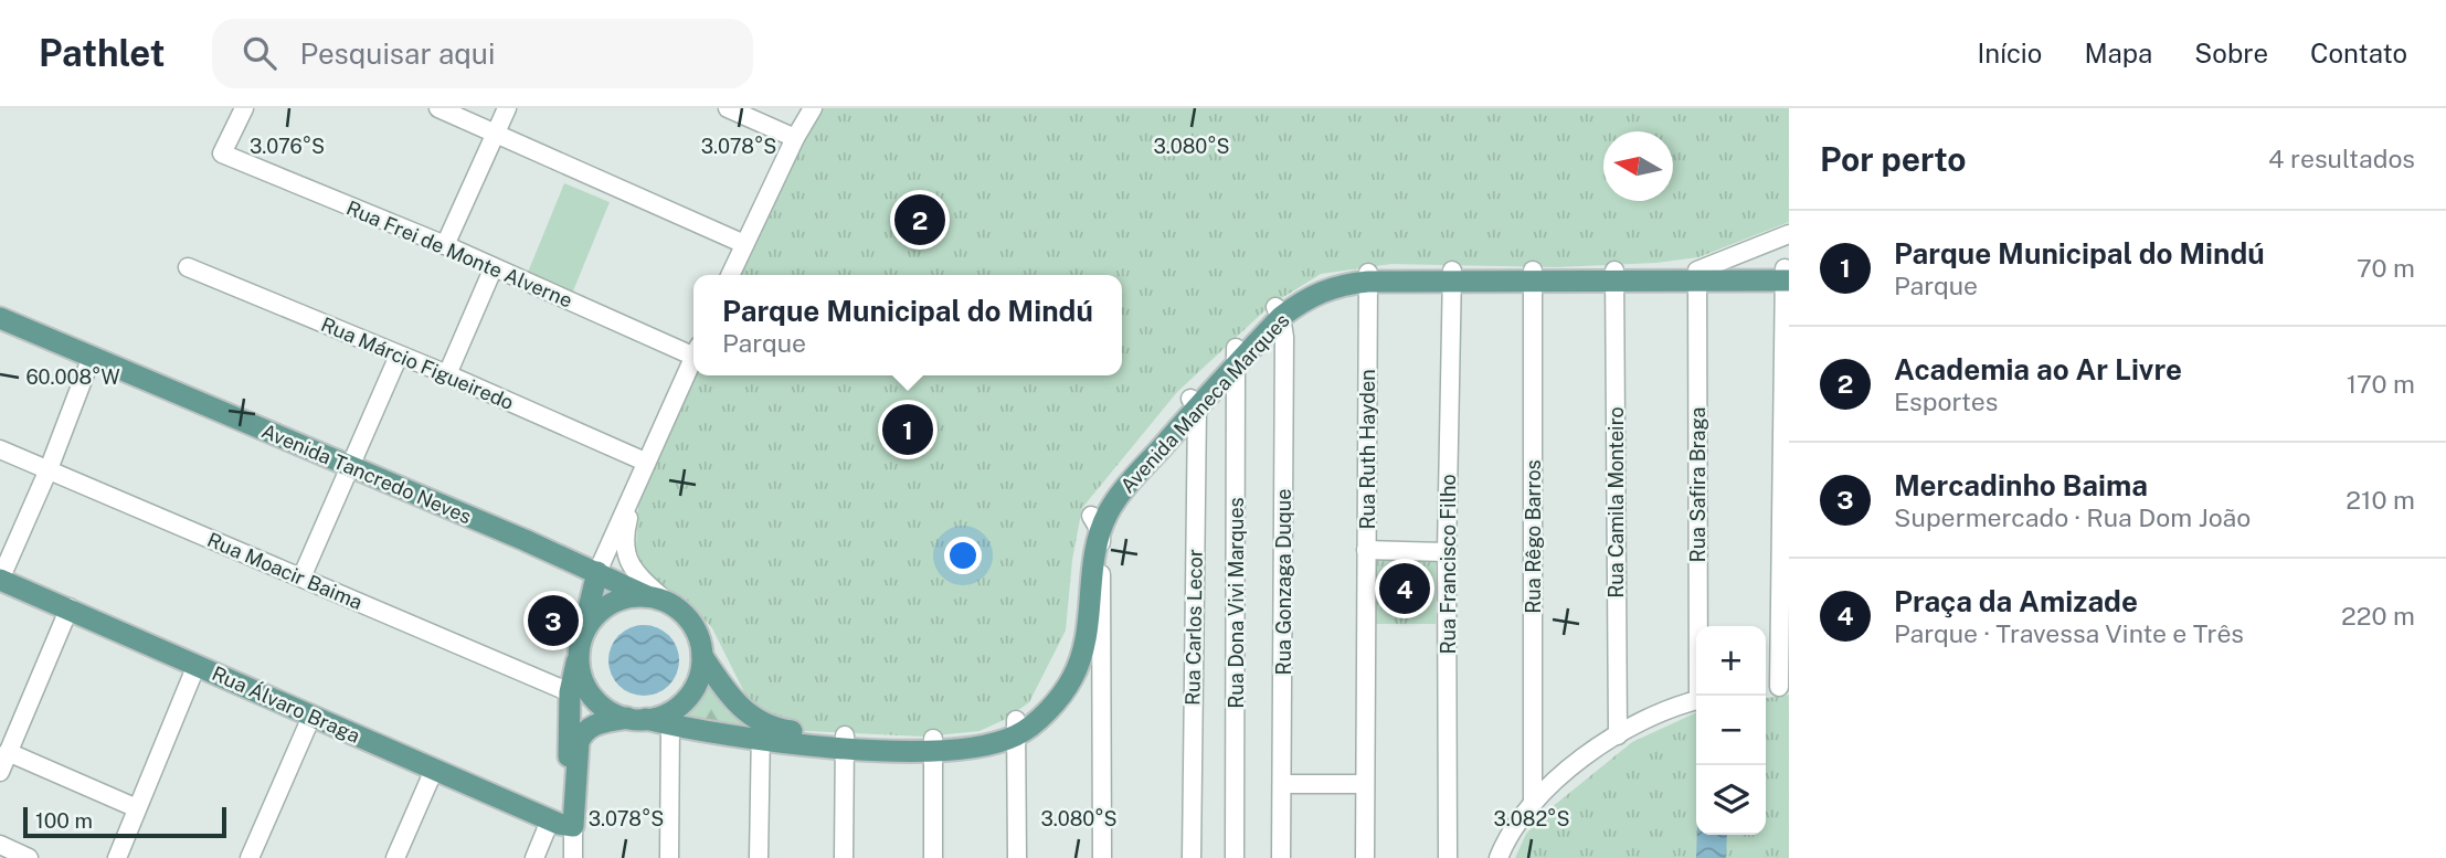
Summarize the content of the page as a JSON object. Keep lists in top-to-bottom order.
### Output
{
  "streets": {
    "main road": ["Avenida Maneca Marques", "Avenida Tancredo Neves", "Rua Álvaro Braga"],
    "street": [
      "Rua Frei de Monte Alverne",
      "Rua Márcio Figueiredo",
      "Rua Ruth Hayden",
      "Rua Safira Braga",
      "Rua Camila Monteiro",
      "Rua Rêgo Barros",
      "Rua Francisco Filho",
      "Rua Moacir Baima",
      "Rua Gonzaga Duque",
      "Rua Dona Vivi Marques",
      "Rua Carlos Lecor"
    ]
  },
  "crossings": [
    ["Avenida Maneca Marques", "Rua Ruth Hayden"],
    ["Avenida Maneca Marques", "Avenida Tancredo Neves"],
    ["Avenida Maneca Marques", "Rua Safira Braga"],
    ["Avenida Maneca Marques", "Rua Camila Monteiro"],
    ["Avenida Maneca Marques", "Rua Rêgo Barros"],
    ["Avenida Maneca Marques", "Rua Francisco Filho"],
    ["Avenida Maneca Marques", "Rua Gonzaga Duque"],
    ["Avenida Maneca Marques", "Rua Dona Vivi Marques"],
    ["Avenida Maneca Marques", "Rua Carlos Lecor"]
  ],
  "scale_bar": "100 m",
  "north": "left",
  "page": {
    "header": "Pathlet",
    "search": "Pesquisar aqui",
    "nav": [
      "Início",
      "Mapa",
      "Sobre",
      "Contato"
    ],
    "heading": ["Por perto", "4 resultados"],
    "pins": [
      "2",
      "1",
      "4",
      "3"
    ],
    "list": [
      {
        "mark": "1",
        "name": "Parque Municipal do Mindú",
        "note": "Parque",
        "value": "70 m"
      },
      {
        "mark": "2",
        "name": "Academia ao Ar Livre",
        "note": "Esportes",
        "value": "170 m"
      },
      {
        "mark": "3",
        "name": "Mercadinho Baima",
        "note": "Supermercado · Rua Dom João",
        "value": "210 m"
      },
      {
        "mark": "4",
        "name": "Praça da Amizade",
        "note": "Parque · Travessa Vinte e Três",
        "value": "220 m"
      }
    ],
    "popup": ["Parque Municipal do Mindú", "Parque"],
    "map_buttons": ["+", "−"],
    "scale": "100 m"
  },
  "coordinates": [
    "3.076°S",
    "3.078°S",
    "3.080°S",
    "60.008°W",
    "3.082°S"
  ]
}
